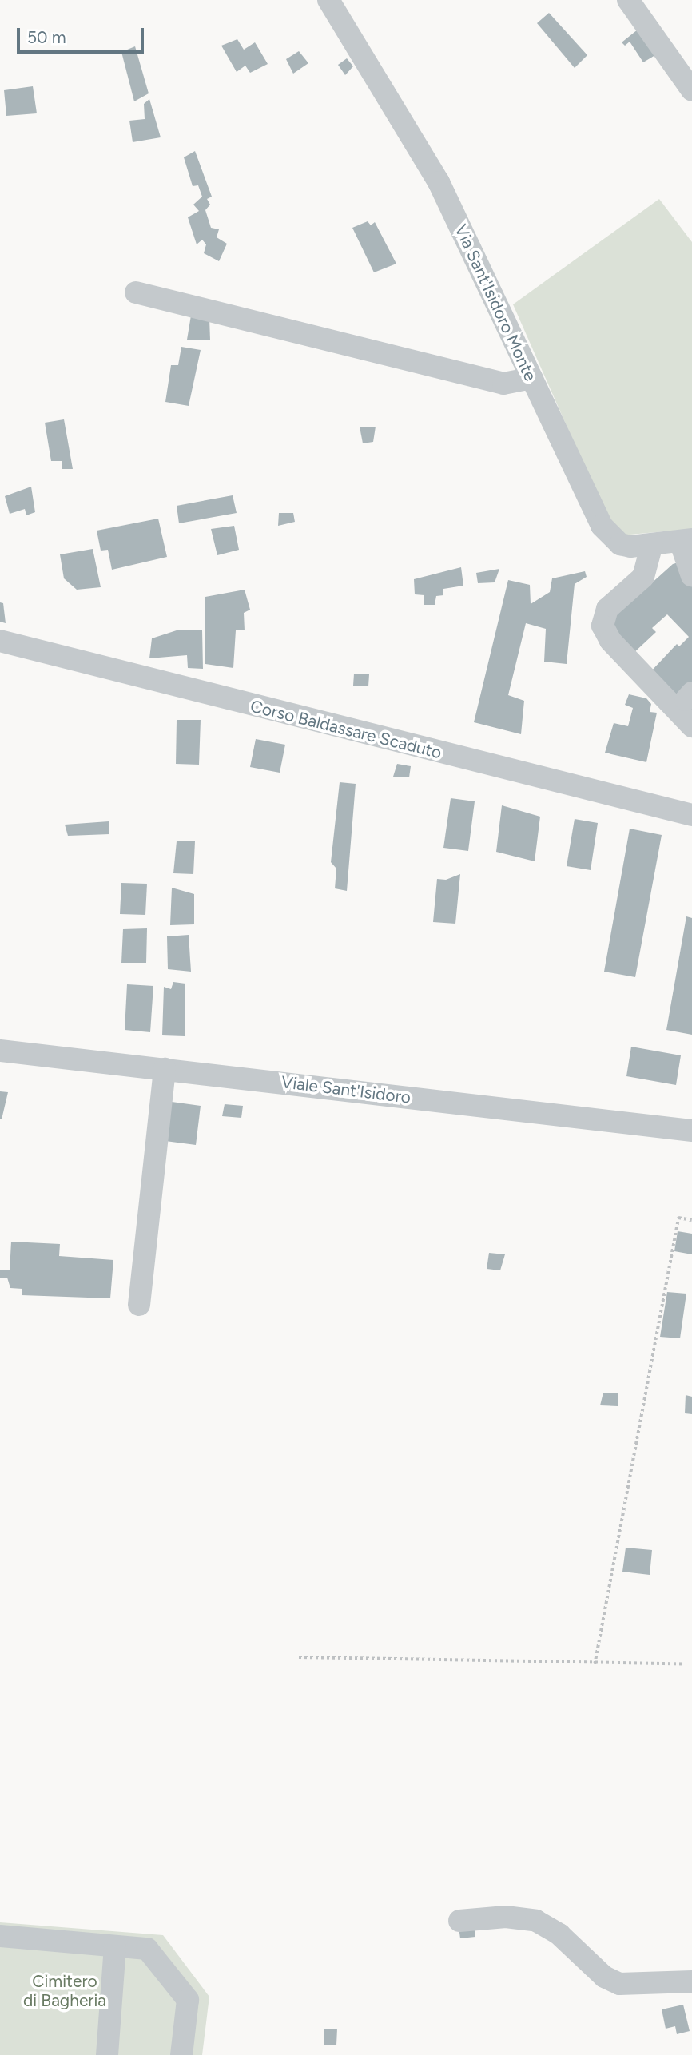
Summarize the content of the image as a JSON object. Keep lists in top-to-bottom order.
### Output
{
  "streets": {
    "street": ["Via Sant'Isidoro Monte", "Corso Baldassare Scaduto", "Viale Sant'Isidoro"]
  },
  "parks": ["Cimitero di Bagheria"],
  "scale_bar": "50 m"
}
